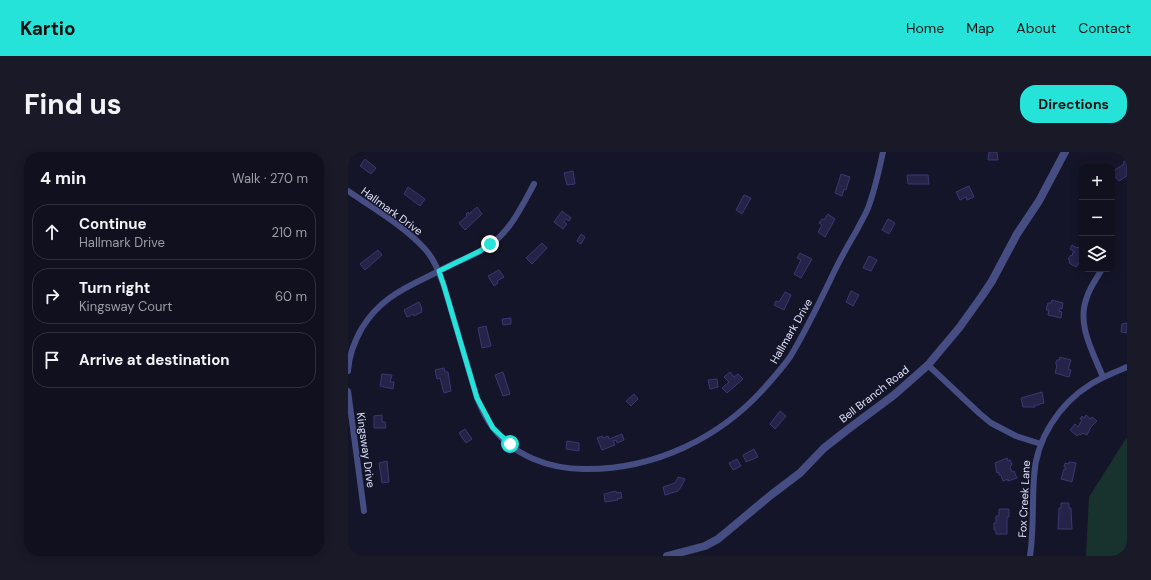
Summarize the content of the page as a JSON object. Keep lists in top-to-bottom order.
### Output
{
  "streets": {
    "street": [
      "Hallmark Drive",
      "Bell Branch Road",
      "Kingsway Drive",
      "Fox Creek Lane"
    ]
  },
  "page": {
    "header": "Kartio",
    "nav": [
      "Home",
      "Map",
      "About",
      "Contact"
    ],
    "buttons": "Directions",
    "title": "Find us",
    "heading": ["4 min", "Walk · 270 m"],
    "map_buttons": ["+", "−"],
    "list": [
      ["Continue", "Hallmark Drive", "210 m"],
      ["Turn right", "Kingsway Court", "60 m"],
      "Arrive at destination"
    ]
  }
}
